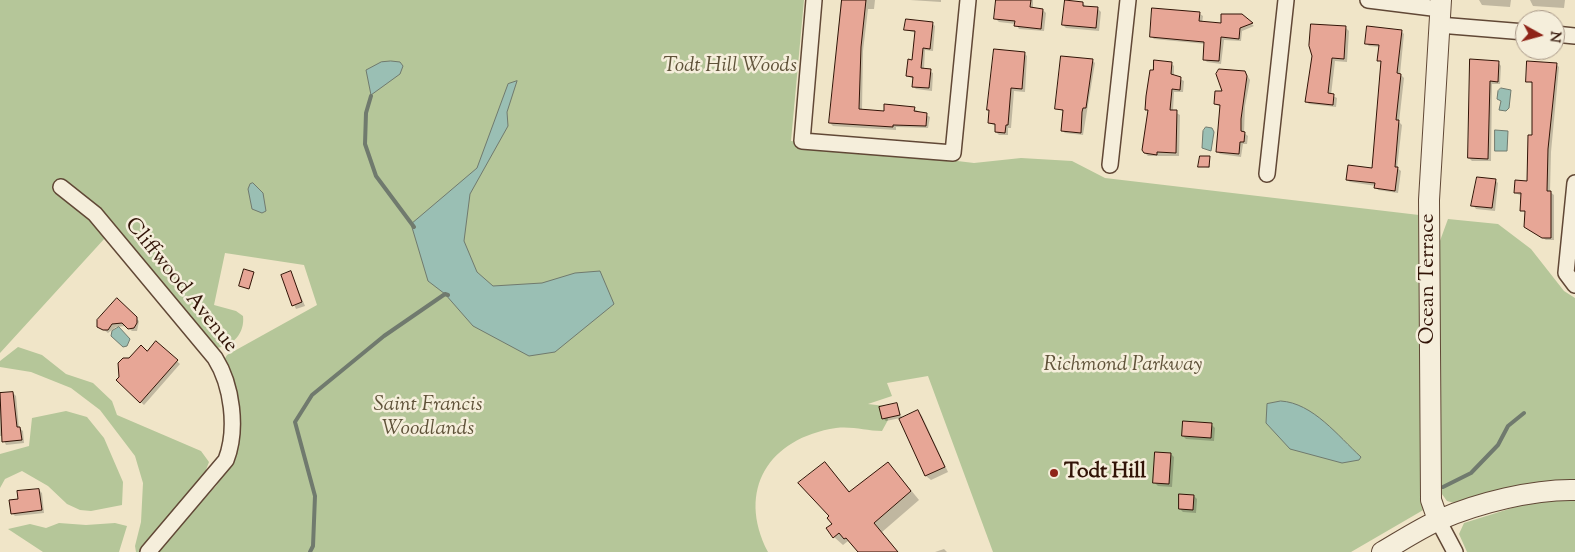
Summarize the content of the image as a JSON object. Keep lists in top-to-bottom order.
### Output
{
  "streets": {
    "street": ["Ocean Terrace", "Cliffwood Avenue"]
  },
  "parks": ["Todt Hill Woods", "Richmond Parkway", "Saint Francis Woodlands"],
  "places": ["Todt Hill"],
  "north": "right"
}
